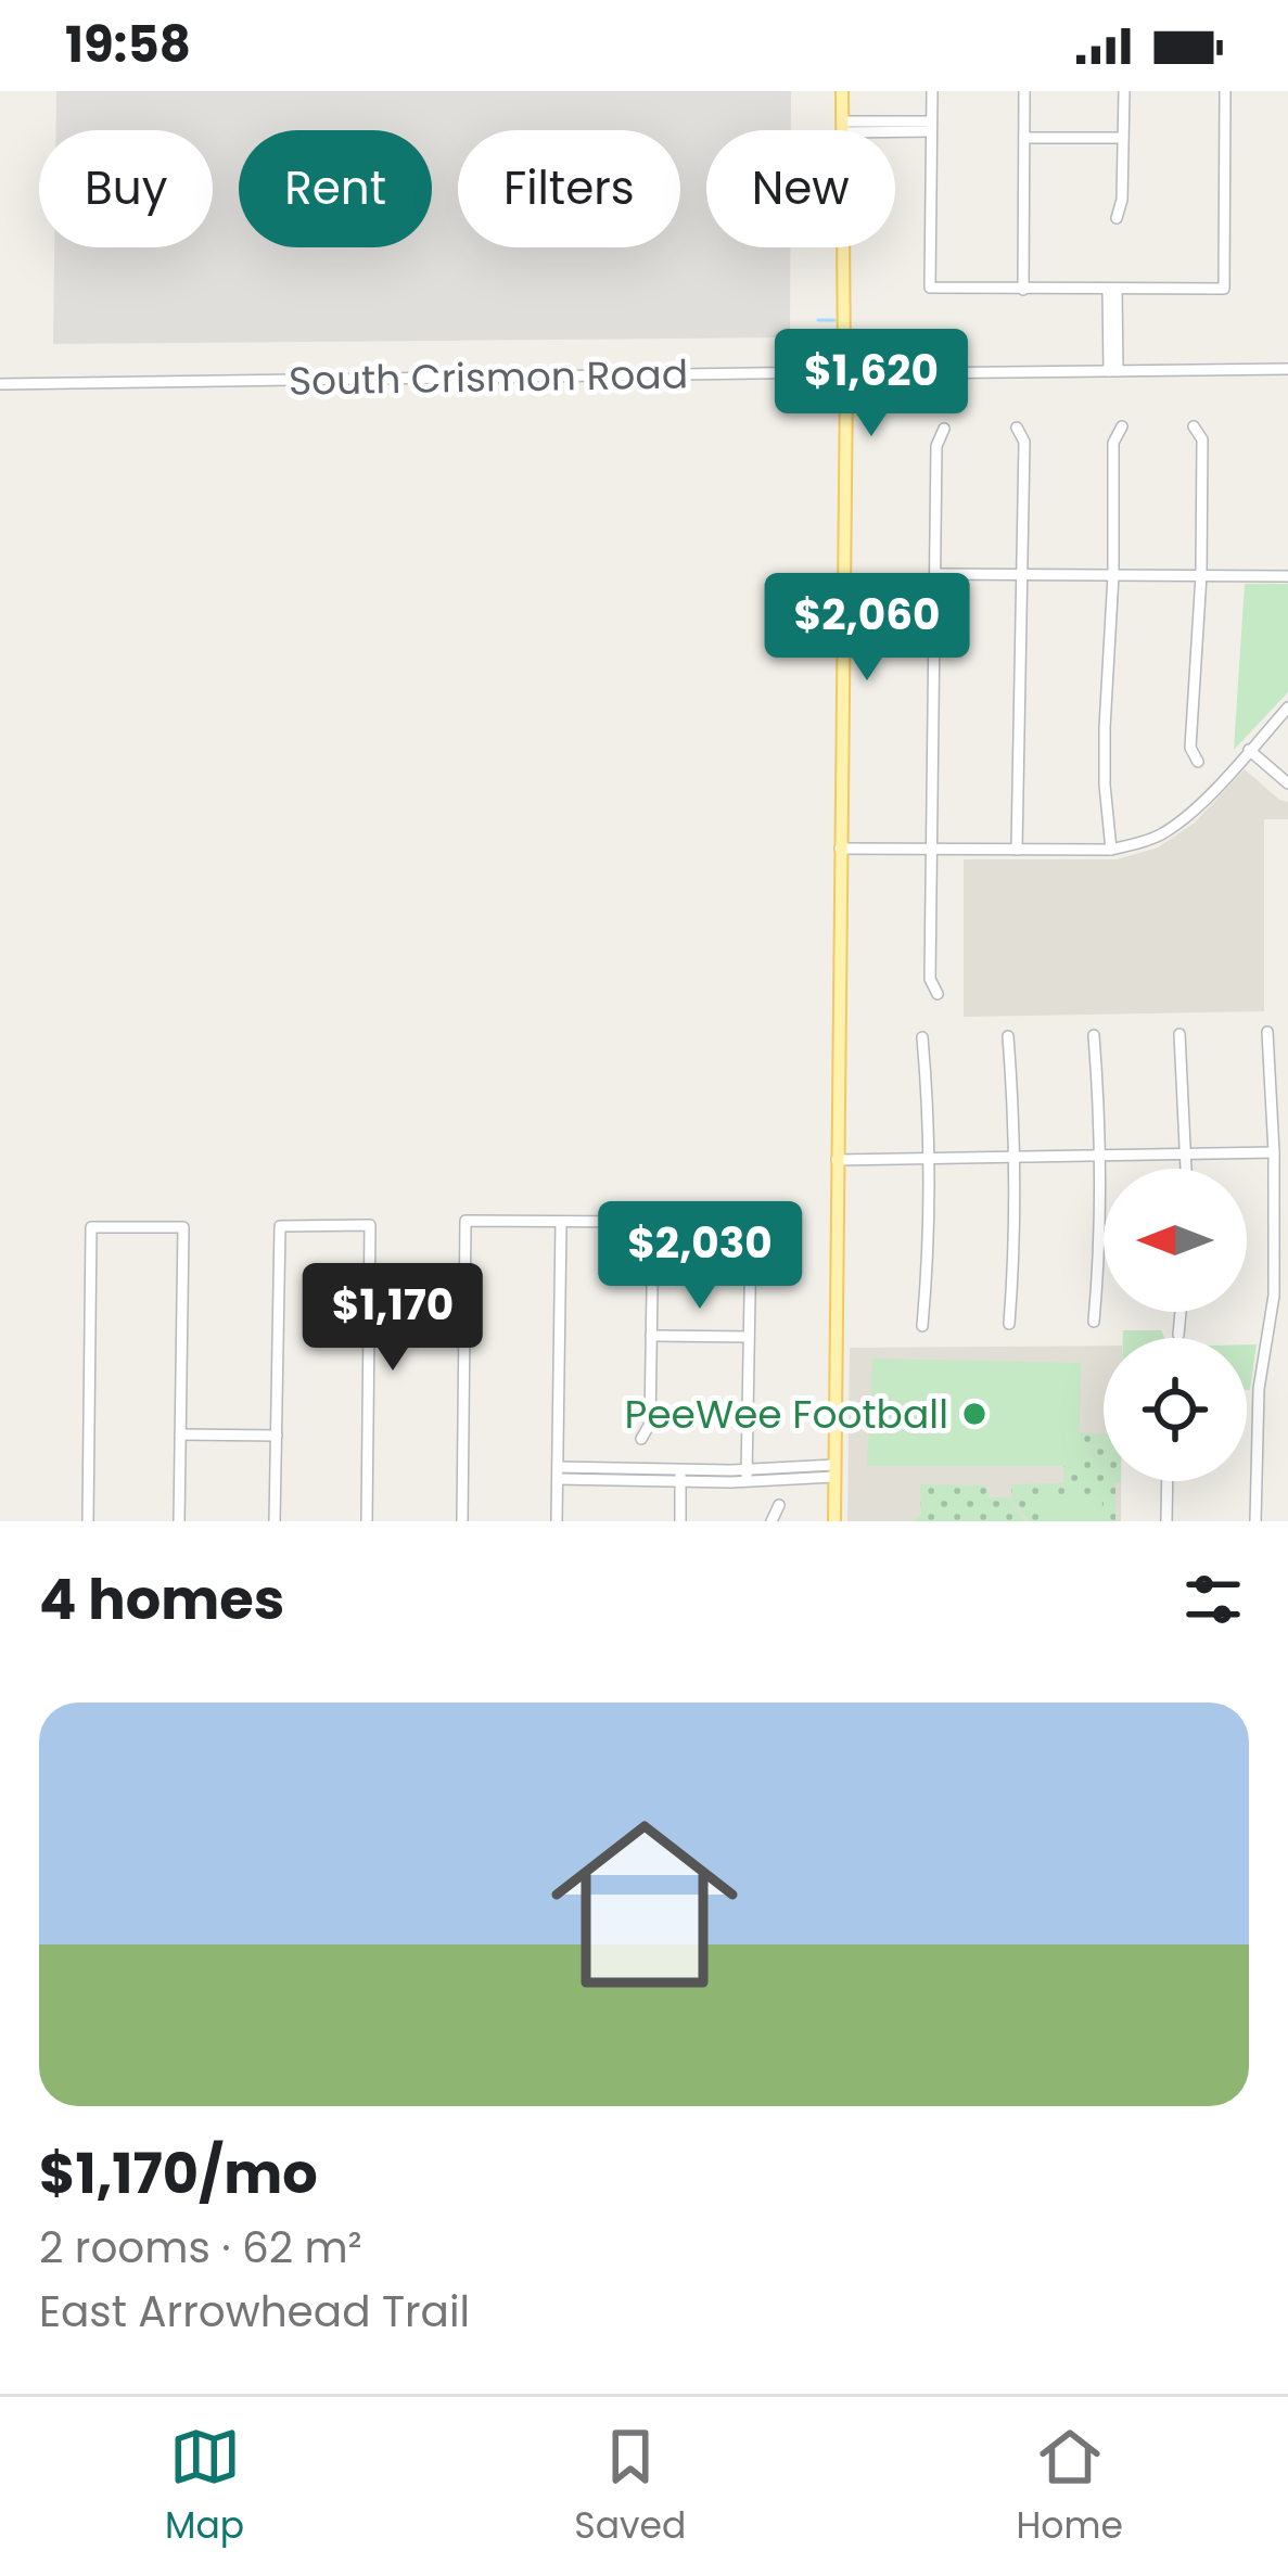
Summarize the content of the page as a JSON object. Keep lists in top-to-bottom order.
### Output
{
  "streets": {
    "street": ["South Crismon Road"]
  },
  "places": ["PeeWee Football"],
  "north": "left",
  "page": {
    "status": "19:58",
    "chip": [
      "Buy",
      "Rent",
      "Filters",
      "New"
    ],
    "price": [
      "$1,620",
      "$2,060",
      "$2,030",
      "$1,170"
    ],
    "heading": "4 homes",
    "list": [
      {
        "name": "$1,170/mo",
        "note": "2 rooms · 62 m² · East Arrowhead Trail"
      }
    ],
    "tabs": ["Map", "Saved", "Home"]
  }
}
